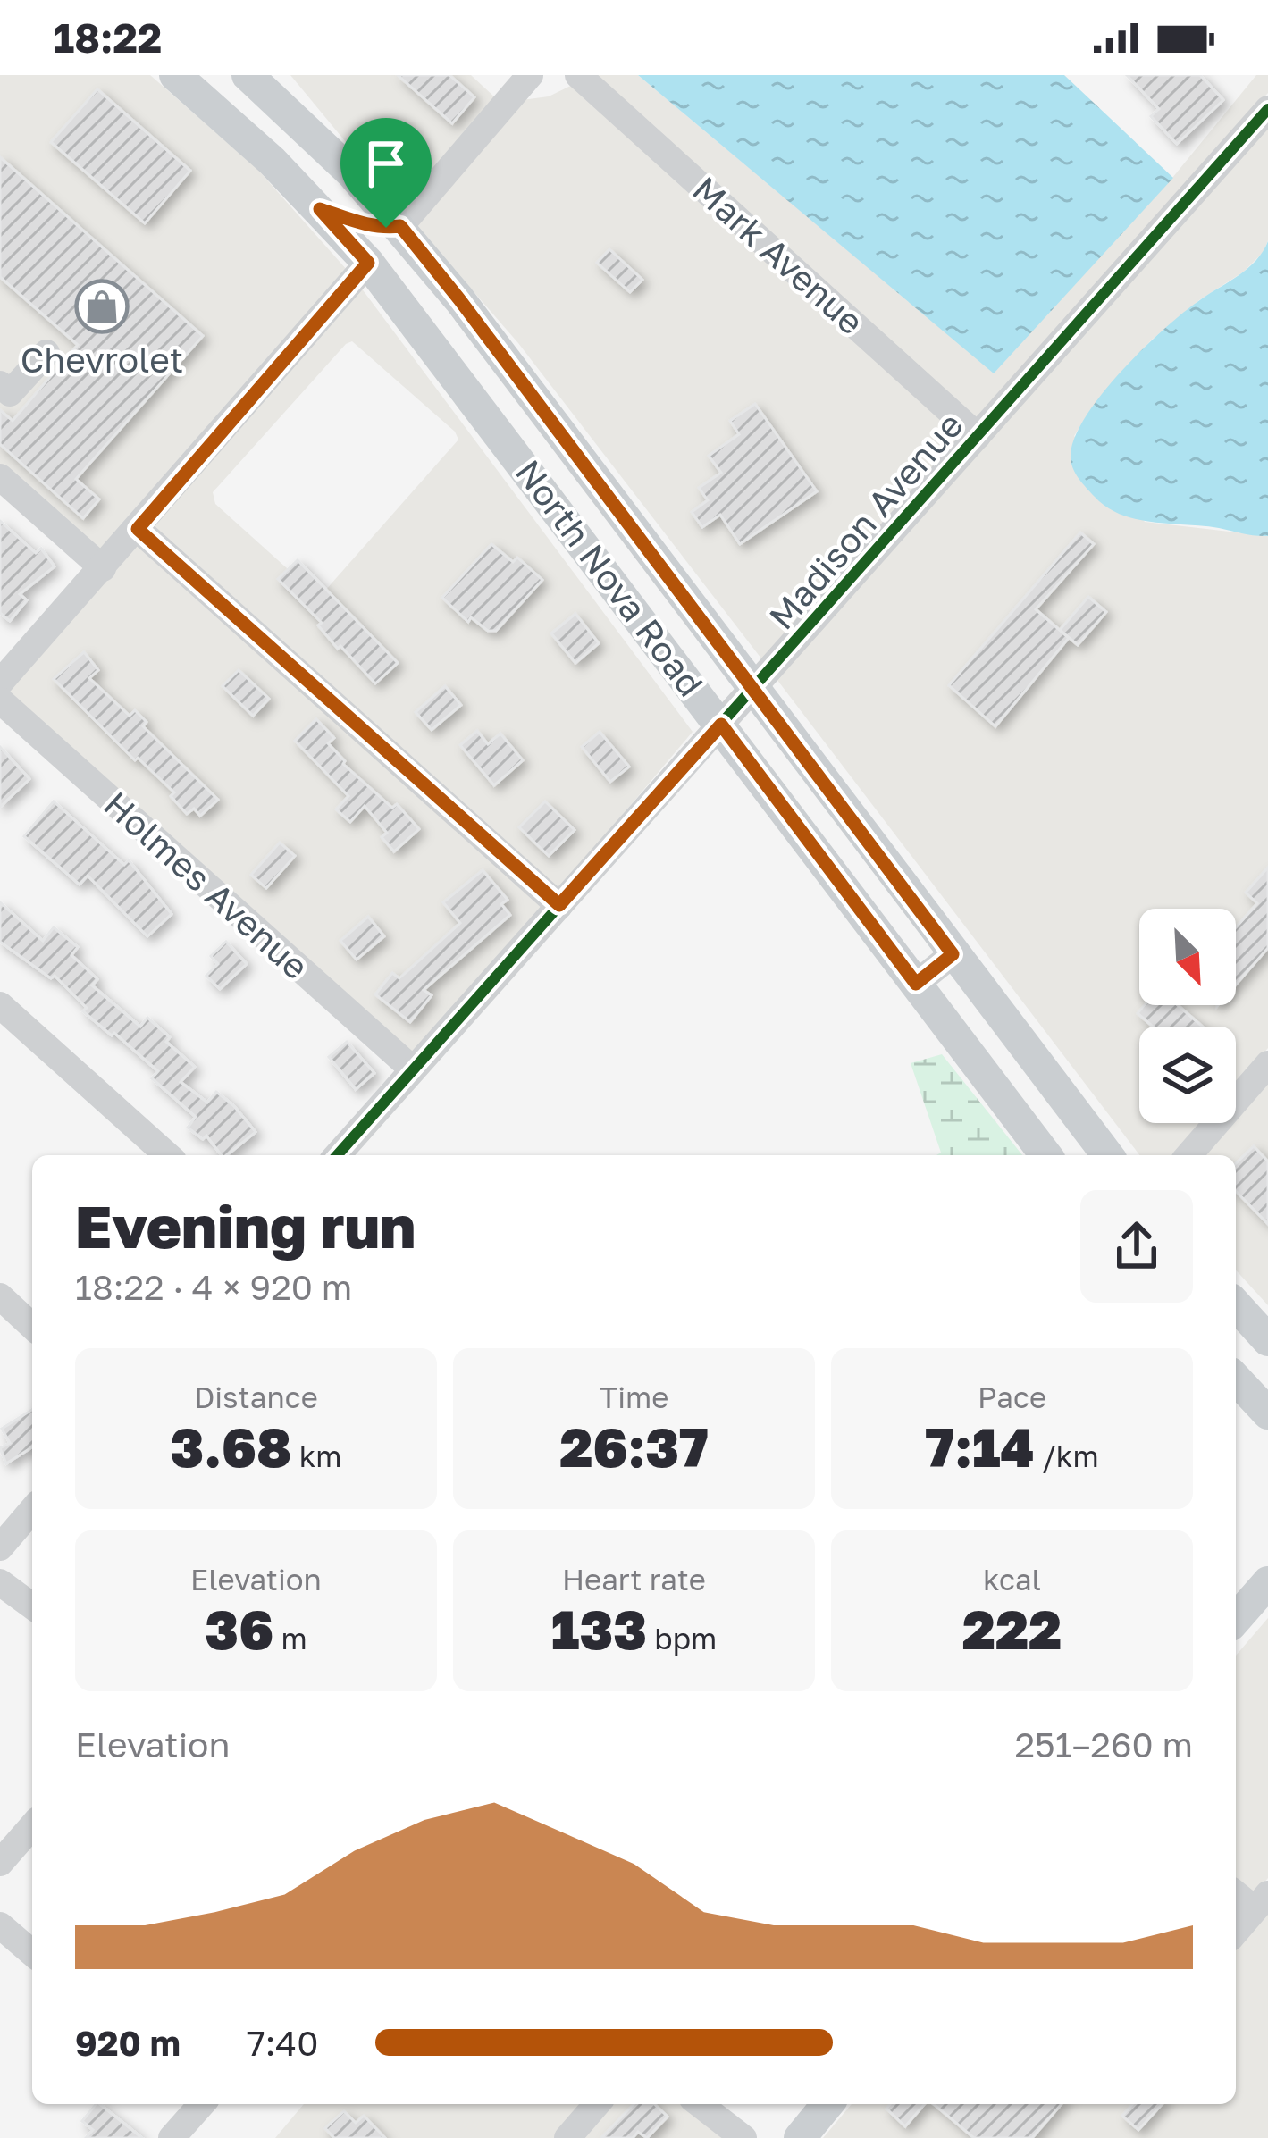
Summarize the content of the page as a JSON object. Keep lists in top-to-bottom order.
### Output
{
  "streets": {
    "main road": ["North Nova Road"],
    "street": ["Mark Avenue", "Madison Avenue", "Holmes Avenue"]
  },
  "crossings": [
    ["Mark Avenue", "Madison Avenue"],
    ["Madison Avenue", "North Nova Road"],
    ["Madison Avenue", "Holmes Avenue"]
  ],
  "places": {
    "shop": ["Chevrolet"]
  },
  "north": "bottom right",
  "page": {
    "status": "18:22",
    "heading": ["Evening run", "18:22 · 4 × 920 m"],
    "stats": [
      ["Distance", "3.68 km"],
      ["Time", "26:37"],
      ["Pace", "7:14 /km"],
      ["Elevation", "36 m"],
      ["Heart rate", "133 bpm"],
      ["kcal", "222"]
    ],
    "chart": ["Elevation", "251–260 m"],
    "list": [
      {
        "name": "920 m",
        "note": "7:40"
      }
    ]
  }
}
